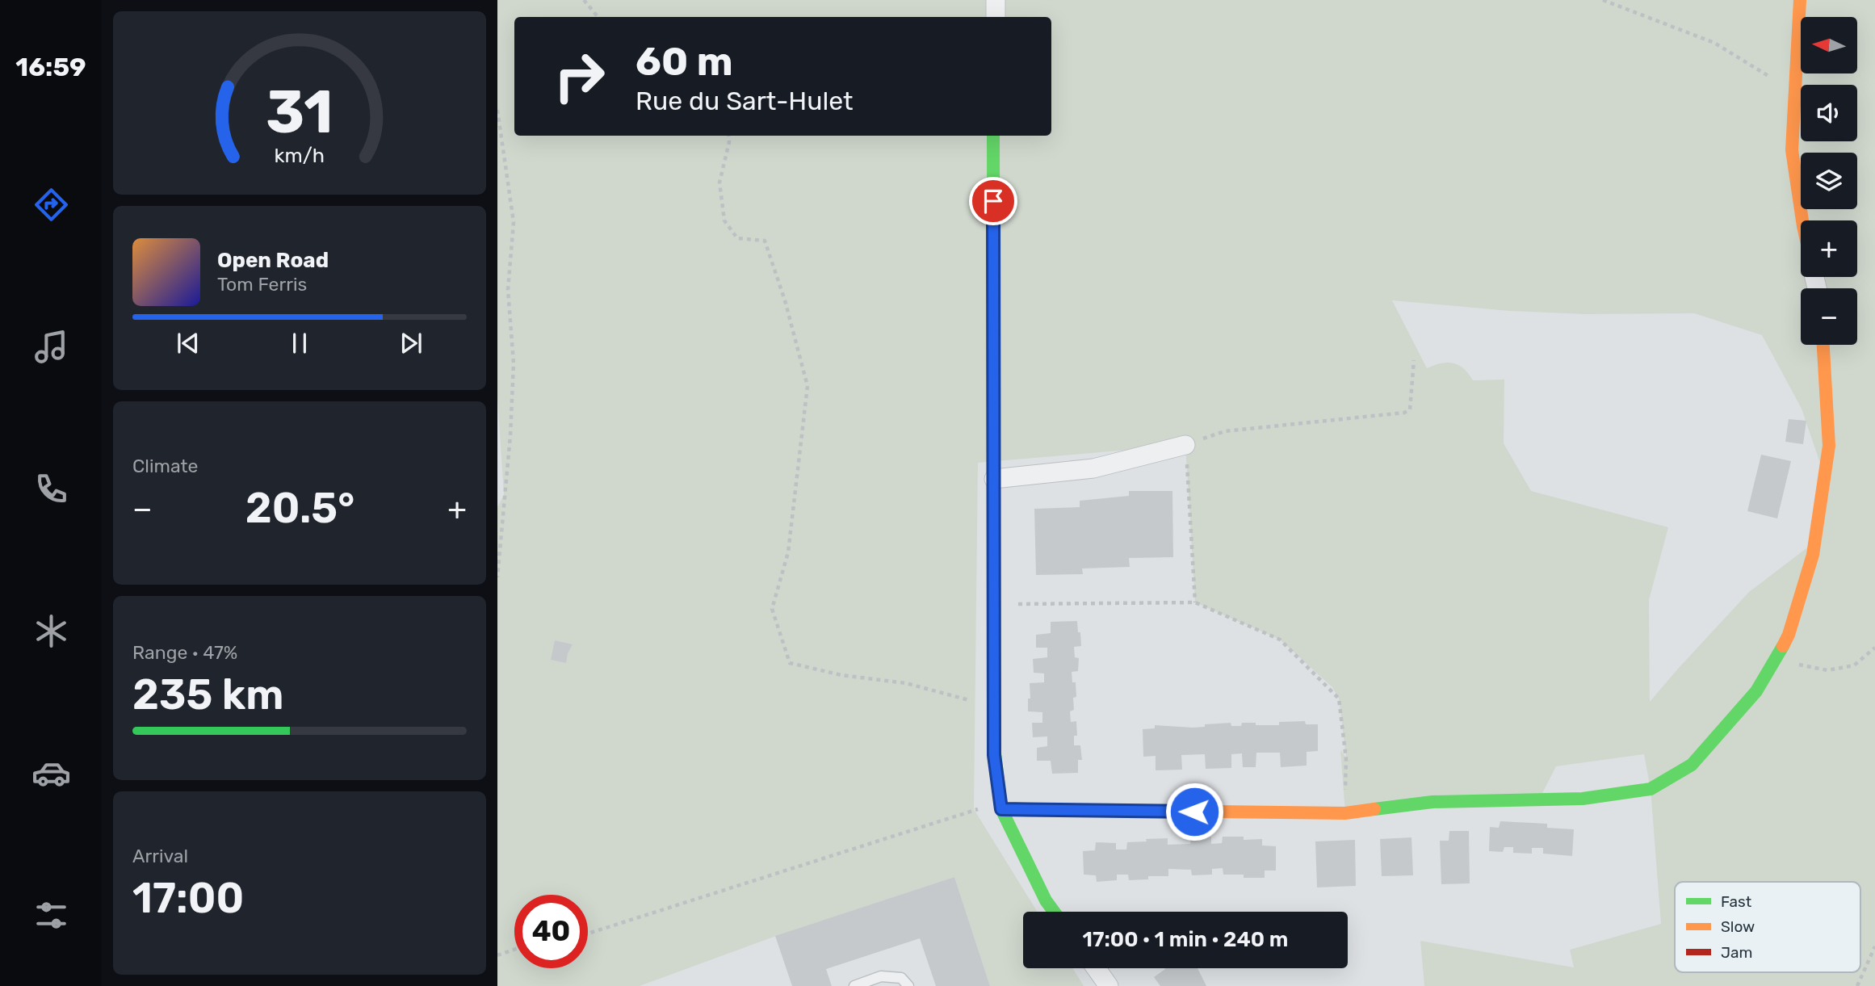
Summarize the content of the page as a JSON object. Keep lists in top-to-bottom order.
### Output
{
  "legend": ["Fast", "Slow", "Jam"],
  "north": "left",
  "page": {
    "tabs": "16:59",
    "map_buttons": ["+", "−"],
    "turn": ["60 m", "Rue du Sart-Hulet"],
    "song": ["Open Road", "Tom Ferris"],
    "tile": [
      "Climate",
      ["Range · 47%", "235 km"],
      ["Arrival", "17:00"]
    ],
    "heat": ["−", "20.5°", "+"],
    "limit": "40",
    "trip": "17:00 · 1 min · 240 m",
    "gauge": ["31", "km/h"]
  }
}
